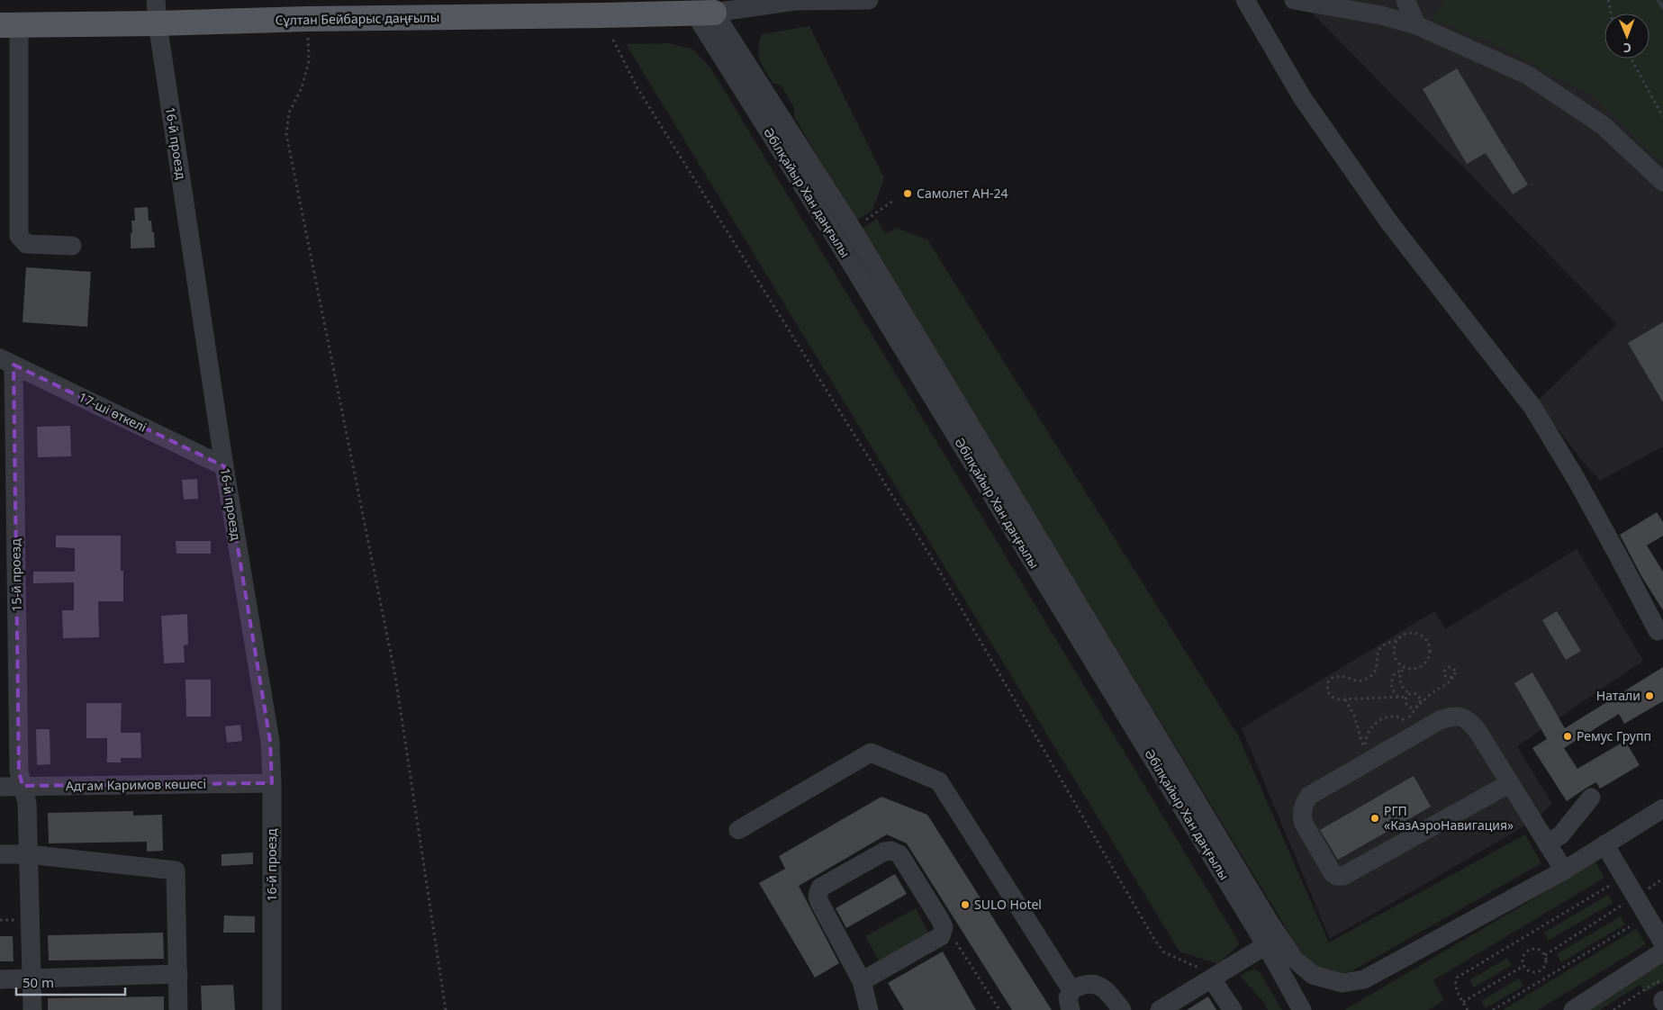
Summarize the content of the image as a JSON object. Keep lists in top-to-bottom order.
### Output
{
  "streets": {
    "main road": ["Сұлтан Бейбарыс даңғылы"],
    "street": [
      "16-й проезд",
      "Әбілқайыр Хан даңғылы",
      "17-ші өткелі",
      "15-й проезд",
      "Адгам Каримов көшесі"
    ]
  },
  "crossings": [
    ["Сұлтан Бейбарыс даңғылы", "16-й проезд"],
    ["Сұлтан Бейбарыс даңғылы", "Әбілқайыр Хан даңғылы"],
    ["16-й проезд", "17-ші өткелі"],
    ["16-й проезд", "Адгам Каримов көшесі"],
    ["17-ші өткелі", "15-й проезд"],
    ["15-й проезд", "Адгам Каримов көшесі"]
  ],
  "places": [
    "Самолет АН-24",
    "Натали",
    "Ремус Групп",
    "РГП «КазАэроНавигация»",
    "SULO Hotel"
  ],
  "scale_bar": "50 m",
  "north": "bottom"
}
